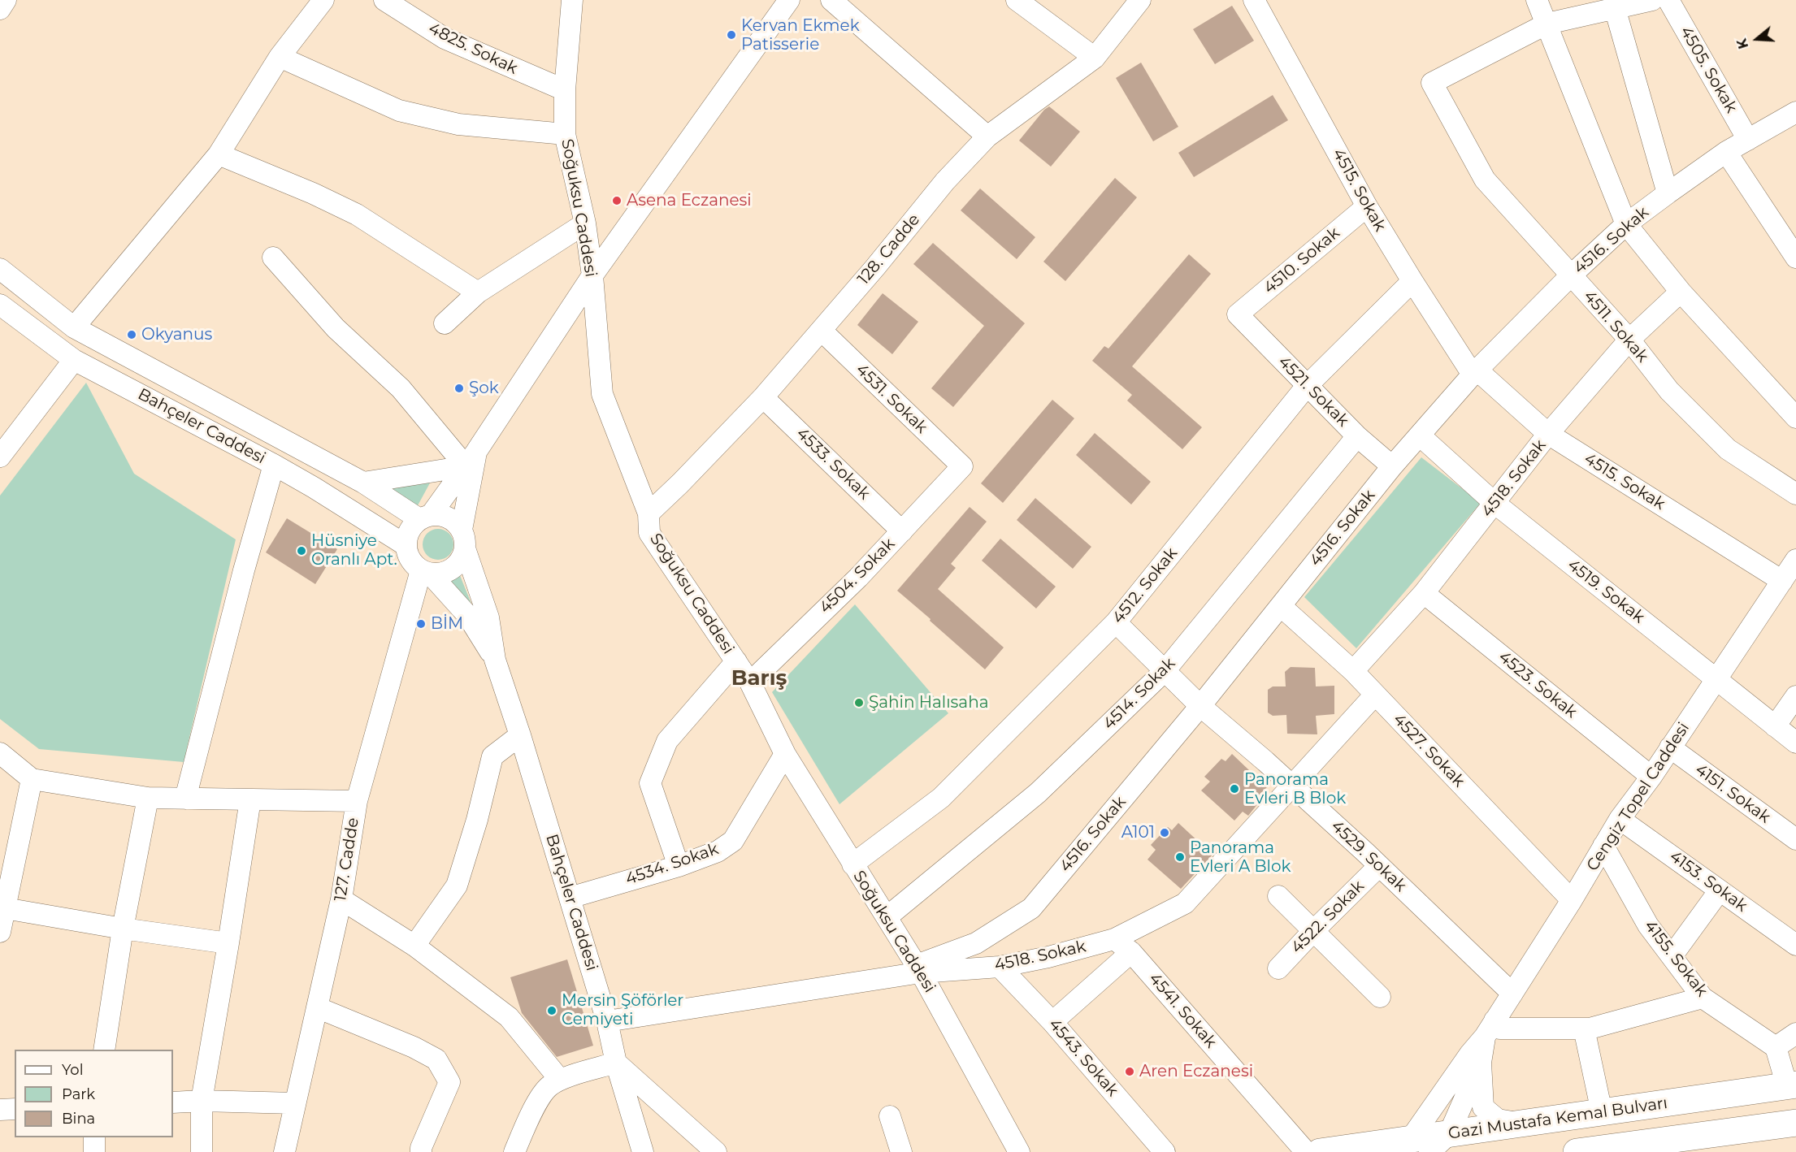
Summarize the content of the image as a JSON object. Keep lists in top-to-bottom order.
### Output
{
  "streets": {
    "highway": ["Gazi Mustafa Kemal Bulvarı"],
    "street": [
      "4825. Sokak",
      "4505. Sokak",
      "4515. Sokak",
      "Soğuksu Caddesi",
      "4516. Sokak",
      "128. Cadde",
      "4510. Sokak",
      "4511. Sokak",
      "4521. Sokak",
      "4531. Sokak",
      "Bahçeler Caddesi",
      "4533. Sokak",
      "4518. Sokak",
      "4504. Sokak",
      "4512. Sokak",
      "4519. Sokak",
      "4523. Sokak",
      "4514. Sokak",
      "4527. Sokak",
      "4151. Sokak",
      "Cengiz Topel Caddesi",
      "4529. Sokak",
      "127. Cadde",
      "4534. Sokak",
      "4153. Sokak",
      "4522. Sokak",
      "4155. Sokak",
      "4541. Sokak",
      "4543. Sokak"
    ]
  },
  "crossings": [
    ["4825. Sokak", "Soğuksu Caddesi"],
    ["4505. Sokak", "4516. Sokak"],
    ["4515. Sokak", "4516. Sokak"],
    ["4515. Sokak", "4510. Sokak"],
    ["4515. Sokak", "4518. Sokak"],
    ["4515. Sokak", "4512. Sokak"],
    ["4515. Sokak", "Cengiz Topel Caddesi"],
    ["Soğuksu Caddesi", "4516. Sokak"],
    ["Soğuksu Caddesi", "128. Cadde"],
    ["Soğuksu Caddesi", "4518. Sokak"],
    ["Soğuksu Caddesi", "4504. Sokak"],
    ["Soğuksu Caddesi", "4512. Sokak"],
    ["Soğuksu Caddesi", "4514. Sokak"],
    ["Soğuksu Caddesi", "4534. Sokak"],
    ["4516. Sokak", "4511. Sokak"],
    ["4516. Sokak", "4521. Sokak"],
    ["4516. Sokak", "4518. Sokak"],
    ["4516. Sokak", "4519. Sokak"],
    ["4516. Sokak", "4527. Sokak"],
    ["4516. Sokak", "4529. Sokak"],
    ["128. Cadde", "4531. Sokak"],
    ["128. Cadde", "4533. Sokak"],
    ["4510. Sokak", "4521. Sokak"],
    ["4511. Sokak", "4518. Sokak"],
    ["4521. Sokak", "4512. Sokak"],
    ["4521. Sokak", "4514. Sokak"],
    ["4531. Sokak", "4504. Sokak"],
    ["Bahçeler Caddesi", "4518. Sokak"],
    ["Bahçeler Caddesi", "127. Cadde"],
    ["Bahçeler Caddesi", "4534. Sokak"],
    ["4533. Sokak", "4504. Sokak"],
    ["4518. Sokak", "4519. Sokak"],
    ["4518. Sokak", "4523. Sokak"],
    ["4518. Sokak", "4527. Sokak"],
    ["4518. Sokak", "4529. Sokak"],
    ["4518. Sokak", "4541. Sokak"],
    ["4518. Sokak", "4543. Sokak"],
    ["4512. Sokak", "4529. Sokak"],
    ["4519. Sokak", "Cengiz Topel Caddesi"],
    ["4523. Sokak", "Cengiz Topel Caddesi"],
    ["4514. Sokak", "4529. Sokak"],
    ["4527. Sokak", "Cengiz Topel Caddesi"],
    ["4151. Sokak", "Cengiz Topel Caddesi"],
    ["Cengiz Topel Caddesi", "4529. Sokak"],
    ["Cengiz Topel Caddesi", "4153. Sokak"],
    ["Cengiz Topel Caddesi", "4155. Sokak"],
    ["Cengiz Topel Caddesi", "Gazi Mustafa Kemal Bulvarı"],
    ["4529. Sokak", "4522. Sokak"]
  ],
  "districts": ["Barış"],
  "places": [
    "Kervan Ekmek Patisserie",
    "Asena Eczanesi",
    "Okyanus",
    "Şok",
    "Hüsniye Oranlı Apt.",
    "BİM",
    "Şahin Halısaha",
    "Panorama Evleri B Blok",
    "A101",
    "Panorama Evleri A Blok",
    "Mersin Şöförler Cemiyeti",
    "Aren Eczanesi"
  ],
  "legend": ["Yol", "Park", "Bina"],
  "north": "left"
}
